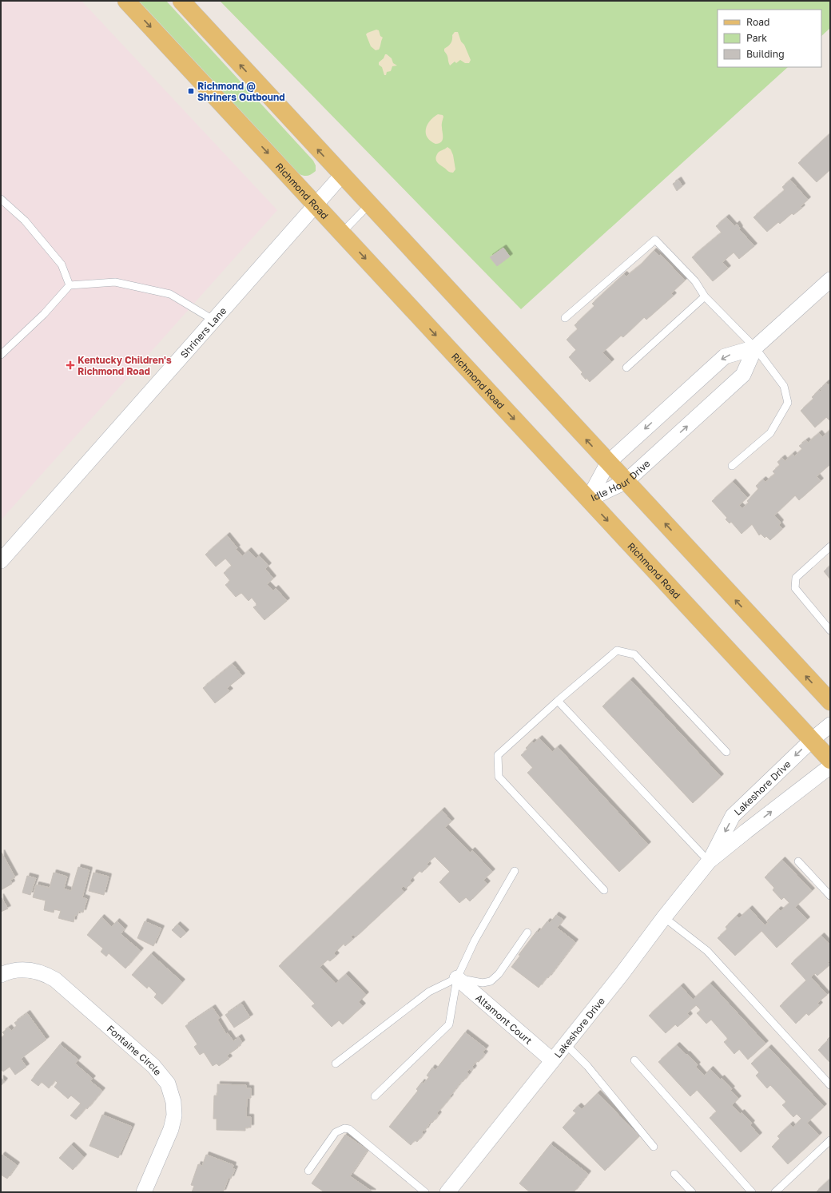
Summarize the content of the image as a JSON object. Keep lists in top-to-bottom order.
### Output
{
  "streets": {
    "main road": ["Richmond Road"],
    "street": [
      "Shriners Lane",
      "Idle Hour Drive",
      "Lakeshore Drive",
      "Altamont Court",
      "Fontaine Circle"
    ]
  },
  "crossings": [
    ["Richmond Road", "Shriners Lane"],
    ["Richmond Road", "Idle Hour Drive"],
    ["Richmond Road", "Lakeshore Drive"],
    ["Lakeshore Drive", "Altamont Court"]
  ],
  "places": {
    "transit": ["Richmond @ Shriners Outbound"],
    "health": ["Kentucky Children's Richmond Road"]
  },
  "legend": ["Road", "Park", "Building"]
}
